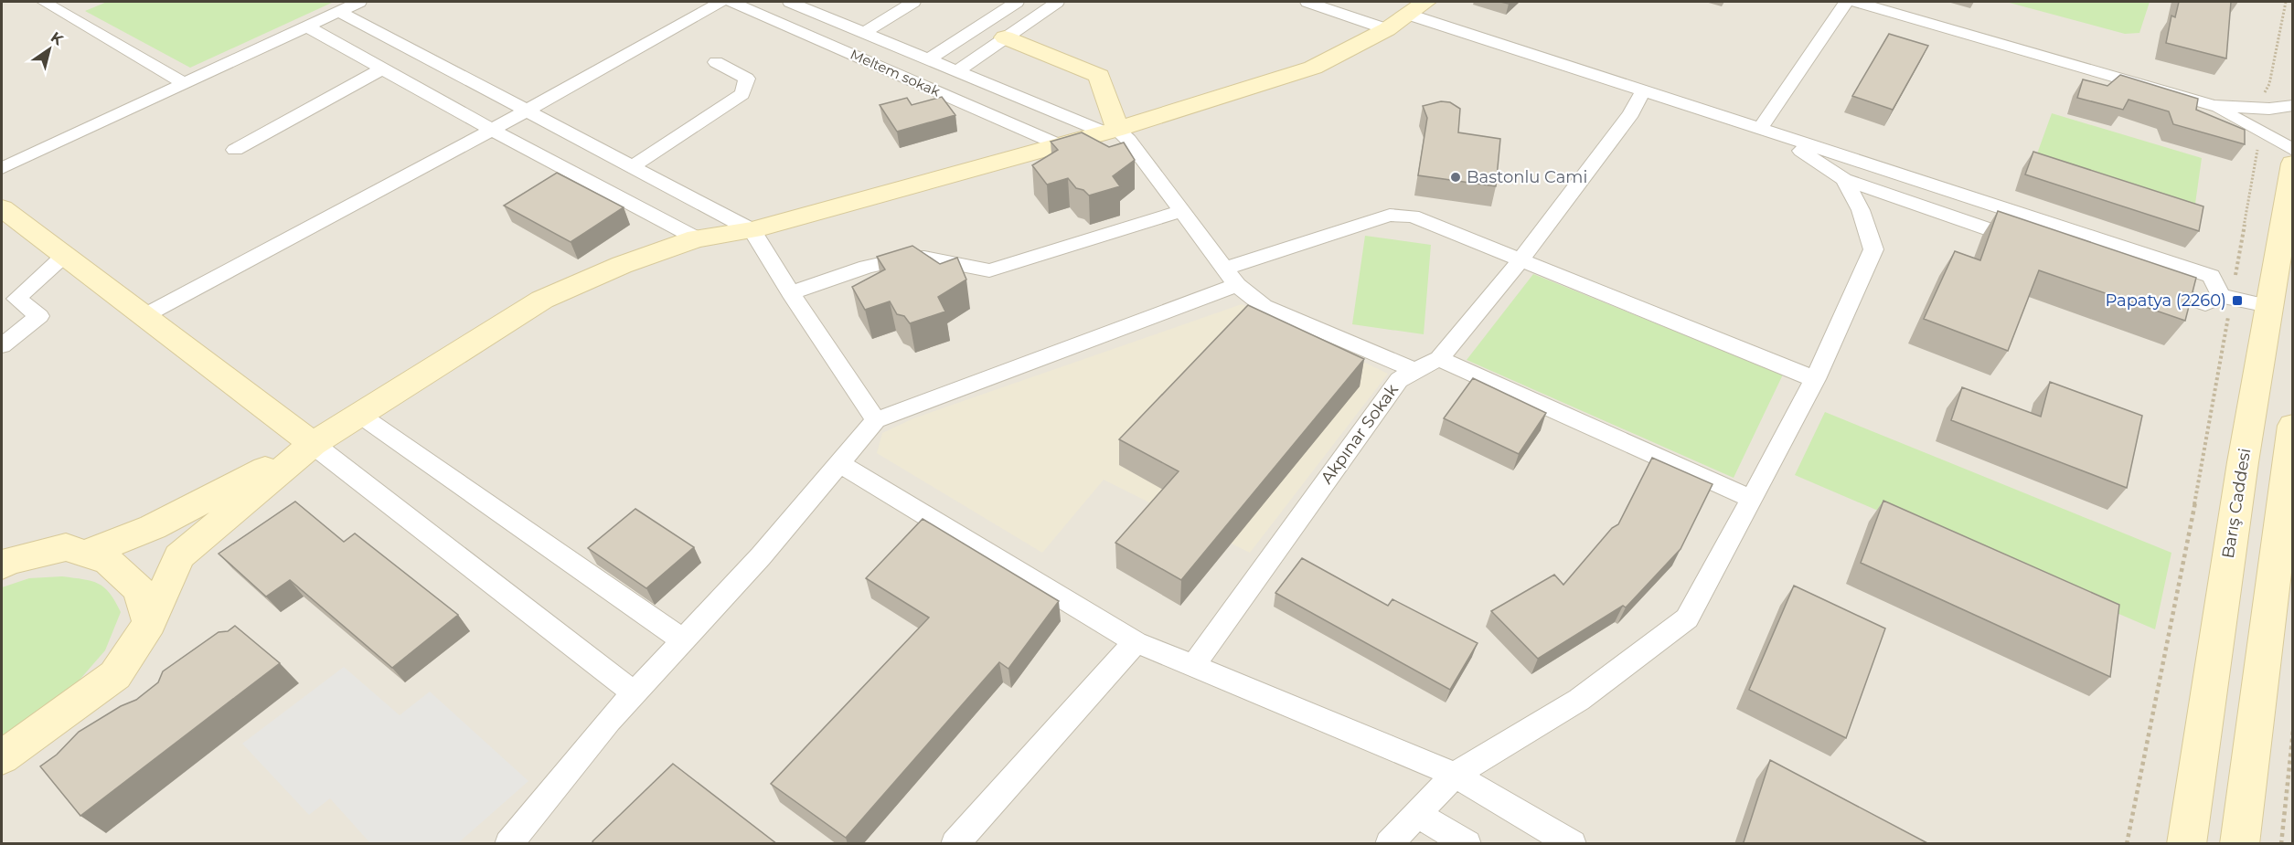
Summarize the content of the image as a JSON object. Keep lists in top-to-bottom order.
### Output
{
  "streets": {
    "street": ["Meltem sokak", "Akpınar Sokak", "Barış Caddesi"]
  },
  "places": {
    "other": ["Bastonlu Cami"],
    "transit": ["Papatya (2260)"]
  },
  "north": "top right"
}
